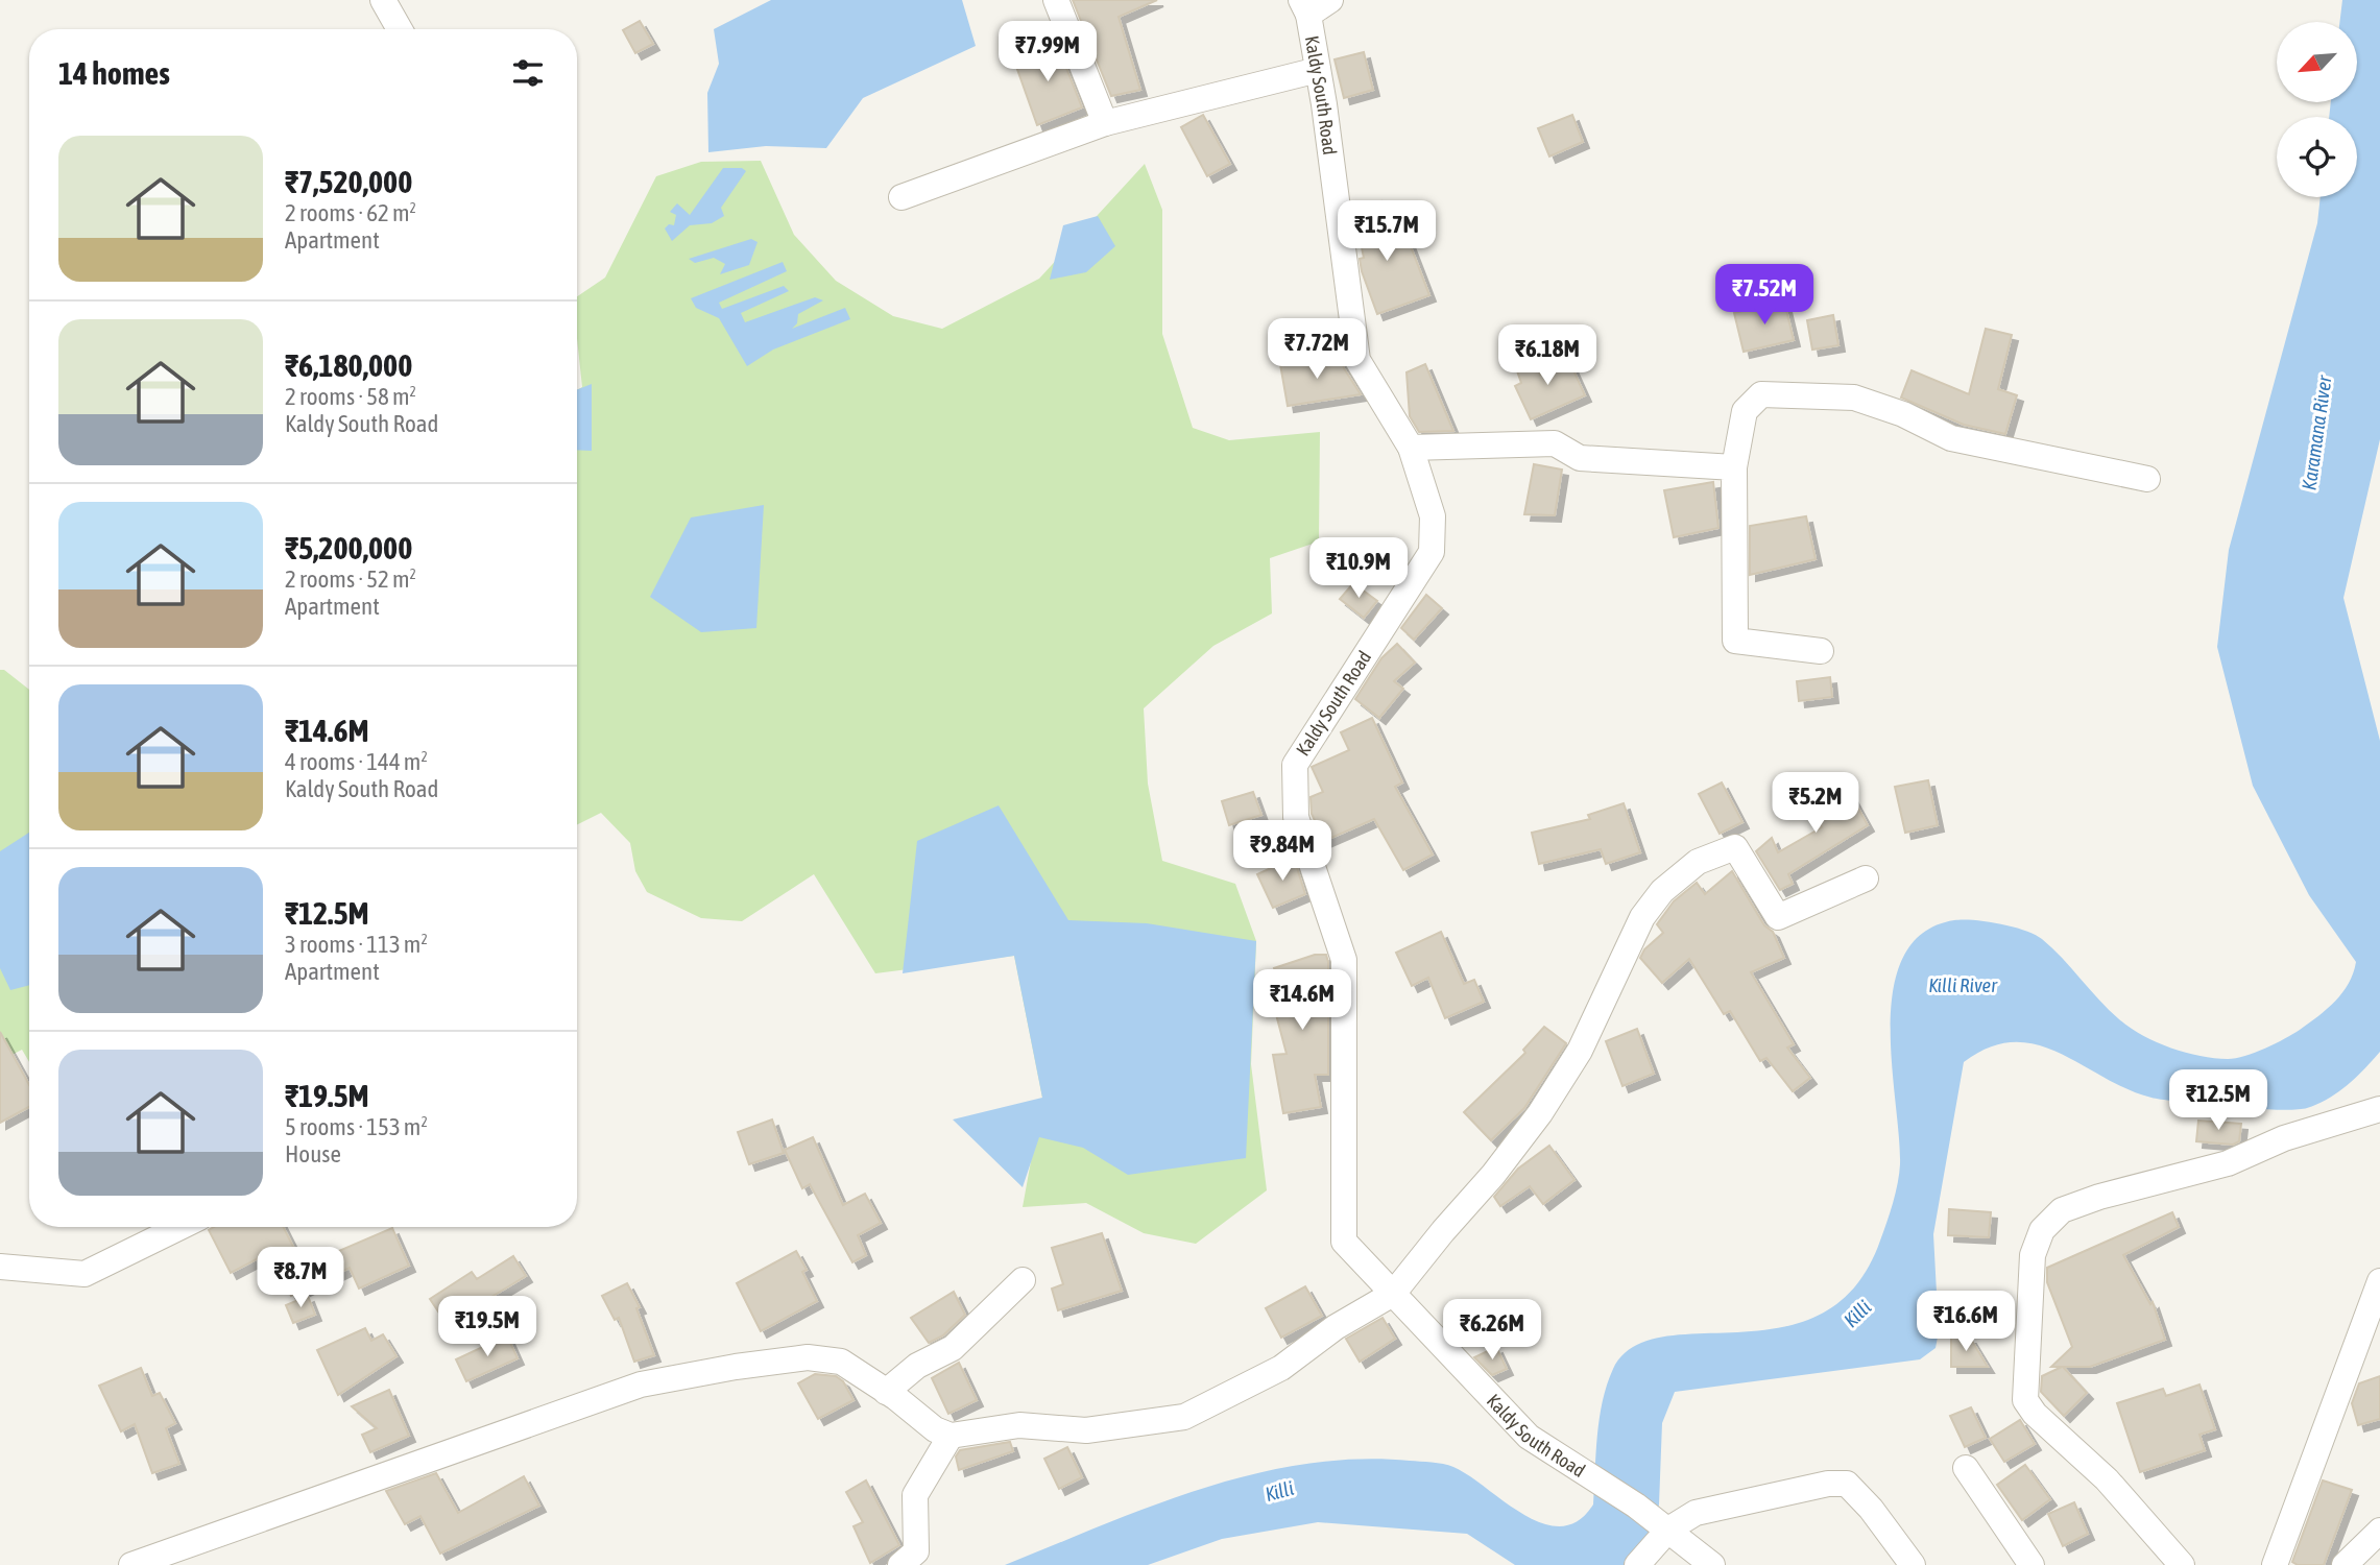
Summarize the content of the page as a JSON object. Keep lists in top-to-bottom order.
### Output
{
  "streets": {
    "street": ["Kaldy South Road"]
  },
  "water": ["Karamana River", "Killi River", "Killi"],
  "north": "bottom left",
  "page": {
    "price": [
      "₹7.99M",
      "₹15.7M",
      "₹7.52M",
      "₹7.72M",
      "₹6.18M",
      "₹10.9M",
      "₹5.2M",
      "₹9.84M",
      "₹14.6M",
      "₹12.5M",
      "₹8.7M",
      "₹16.6M",
      "₹19.5M",
      "₹6.26M"
    ],
    "heading": "14 homes",
    "list": [
      {
        "name": "₹7,520,000",
        "note": "2 rooms · 62 m² · Apartment"
      },
      {
        "name": "₹6,180,000",
        "note": "2 rooms · 58 m² · Kaldy South Road"
      },
      {
        "name": "₹5,200,000",
        "note": "2 rooms · 52 m² · Apartment"
      },
      {
        "name": "₹14.6M",
        "note": "4 rooms · 144 m² · Kaldy South Road"
      },
      {
        "name": "₹12.5M",
        "note": "3 rooms · 113 m² · Apartment"
      },
      {
        "name": "₹19.5M",
        "note": "5 rooms · 153 m² · House"
      }
    ]
  }
}
